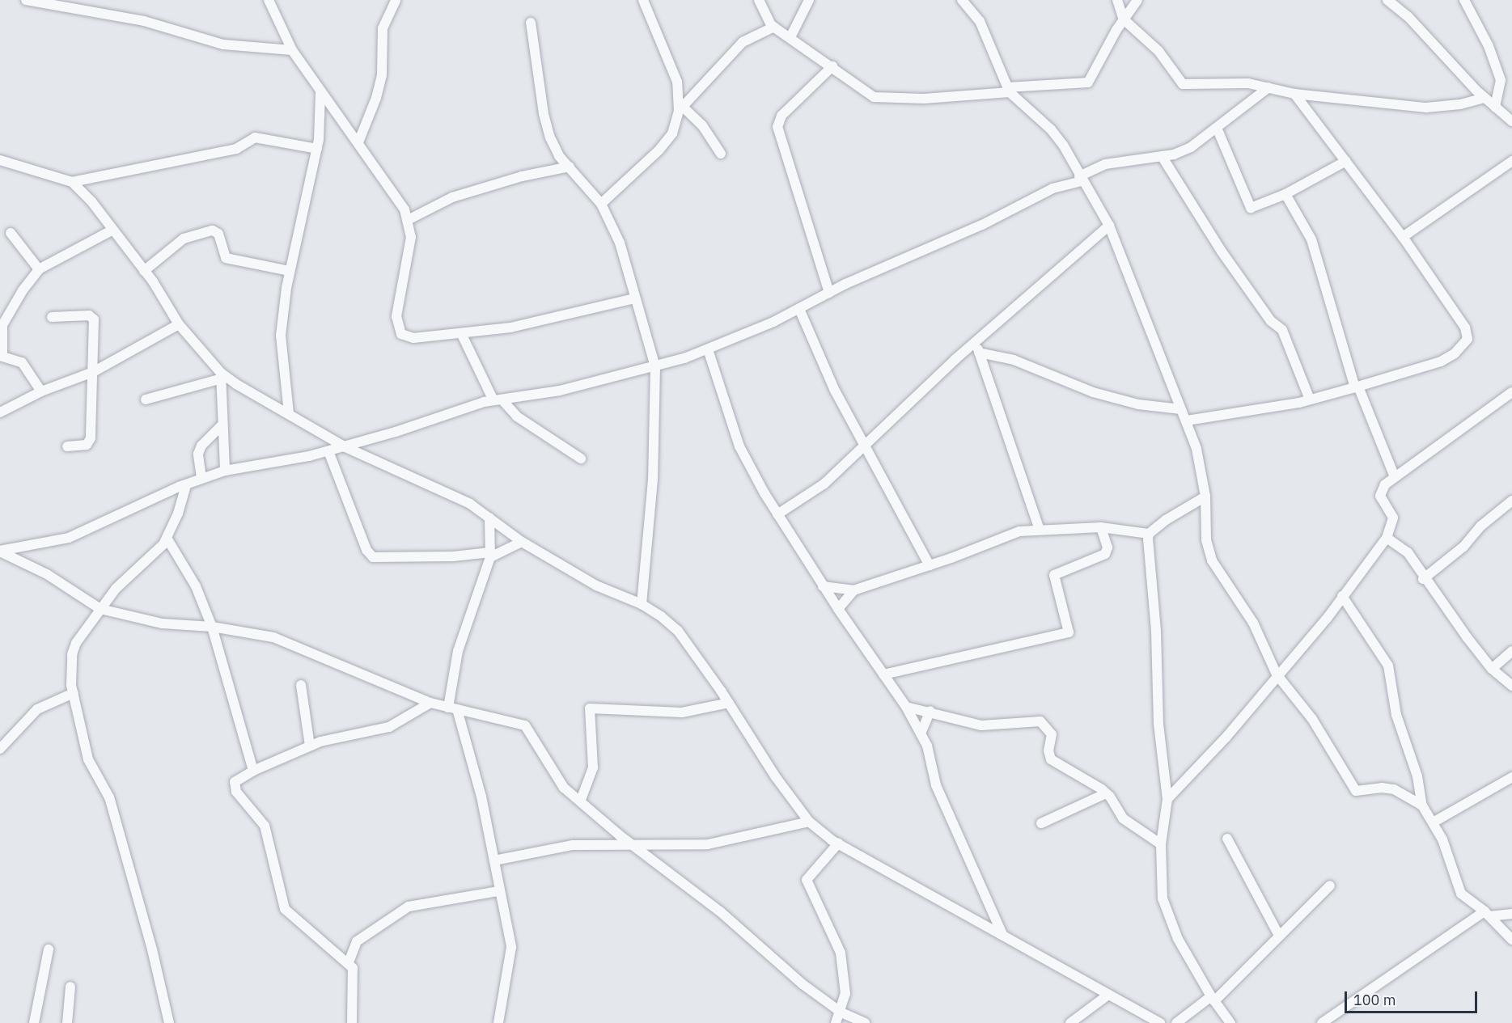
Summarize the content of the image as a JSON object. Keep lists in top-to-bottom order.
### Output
{
  "scale_bar": "100 m"
}
